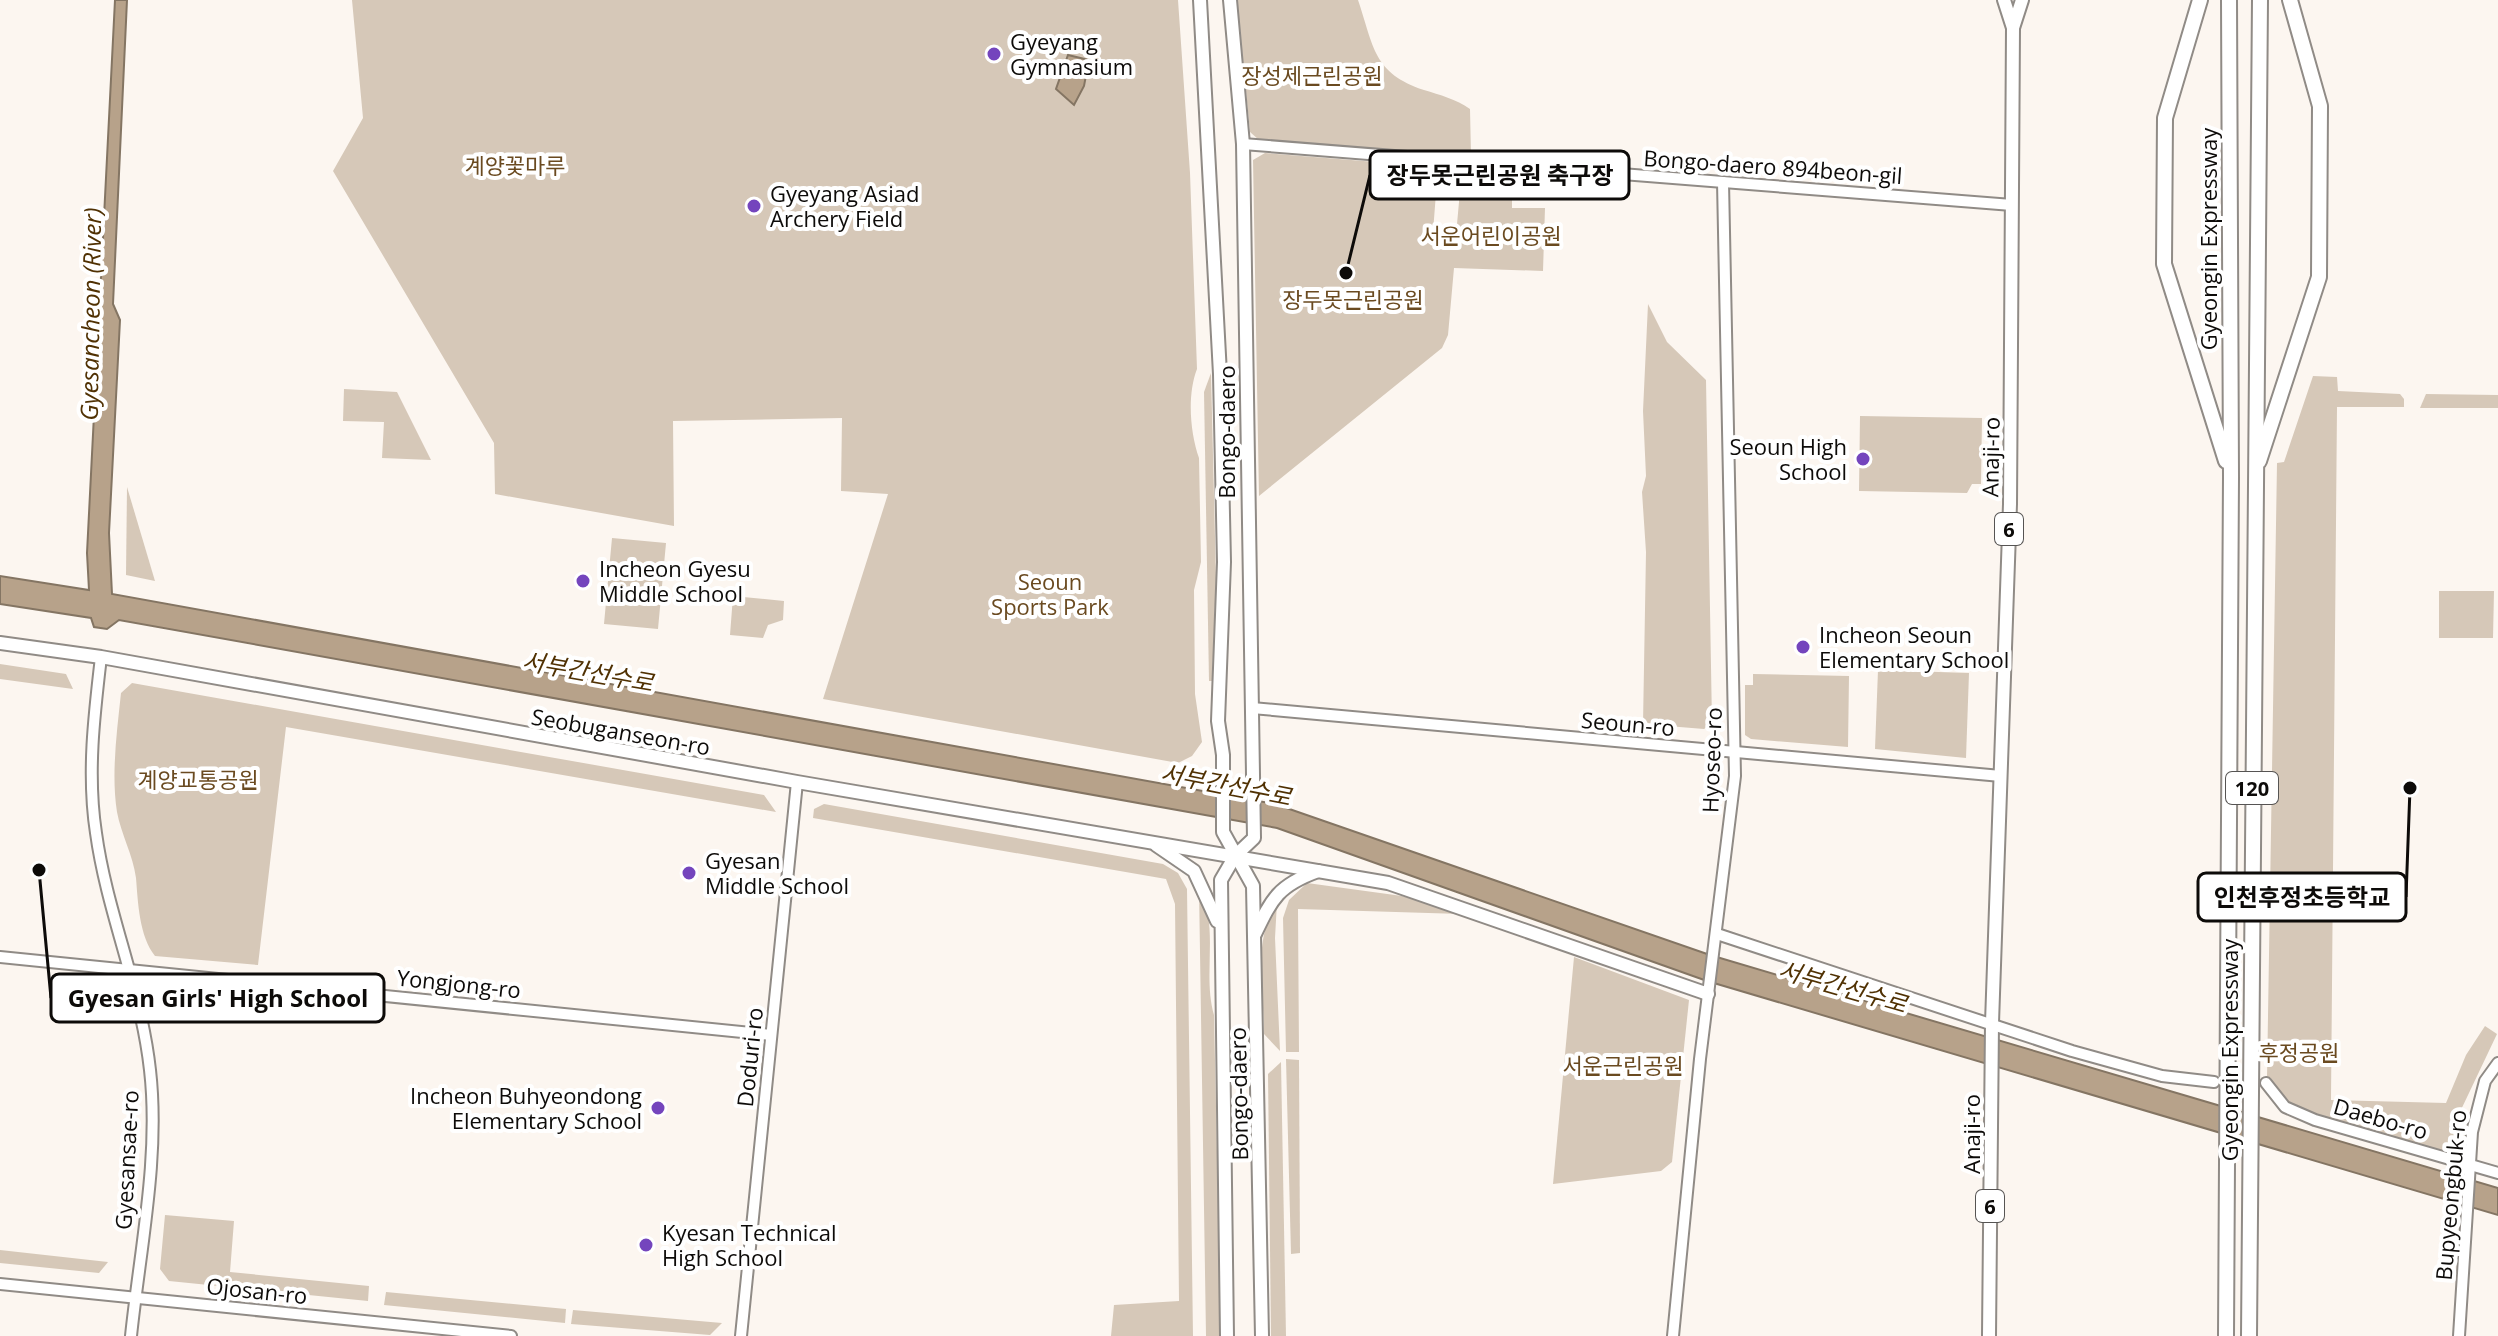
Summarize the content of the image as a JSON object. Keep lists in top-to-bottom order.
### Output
{
  "streets": {
    "highway": ["Gyeongin Expressway", "120"],
    "main road": [
      "Bongo-daero",
      "Anaji-ro",
      "6",
      "Seobuganseon-ro"
    ],
    "street": [
      "Bongo-daero 894beon-gil",
      "Seoun-ro",
      "Hyoseo-ro",
      "Yongjong-ro",
      "Doduri-ro",
      "Daebo-ro",
      "Gyesansae-ro",
      "Bupyeongbuk-ro",
      "Ojosan-ro"
    ]
  },
  "crossings": [
    ["Bongo-daero 894beon-gil", "Bongo-daero"],
    ["Bongo-daero 894beon-gil", "Anaji-ro"],
    ["Bongo-daero 894beon-gil", "Hyoseo-ro"],
    ["Bongo-daero", "Seoun-ro"],
    ["Bongo-daero", "Seobuganseon-ro"],
    ["Anaji-ro", "Seoun-ro"],
    ["Seoun-ro", "Hyoseo-ro"],
    ["Seobuganseon-ro", "Hyoseo-ro"],
    ["Seobuganseon-ro", "Doduri-ro"],
    ["Seobuganseon-ro", "Gyesansae-ro"],
    ["Yongjong-ro", "Doduri-ro"],
    ["Yongjong-ro", "Gyesansae-ro"],
    ["Daebo-ro", "Bupyeongbuk-ro"],
    ["Gyesansae-ro", "Ojosan-ro"]
  ],
  "water": ["Gyesancheon (River)", "서부간선수로"],
  "parks": [
    "장성제근린공원",
    "계양꽃마루",
    "서운어린이공원",
    "장두못근린공원",
    "Seoun Sports Park",
    "계양교통공원",
    "후정공원",
    "서운근린공원"
  ],
  "places": [
    "Gyeyang Gymnasium",
    "Gyeyang Asiad Archery Field",
    "장두못근린공원 축구장",
    "Seoun High School",
    "Incheon Gyesu Middle School",
    "Incheon Seoun Elementary School",
    "인천후정초등학교",
    "Gyesan Girls' High School",
    "Gyesan Middle School",
    "Incheon Buhyeondong Elementary School",
    "Kyesan Technical High School"
  ]
}
